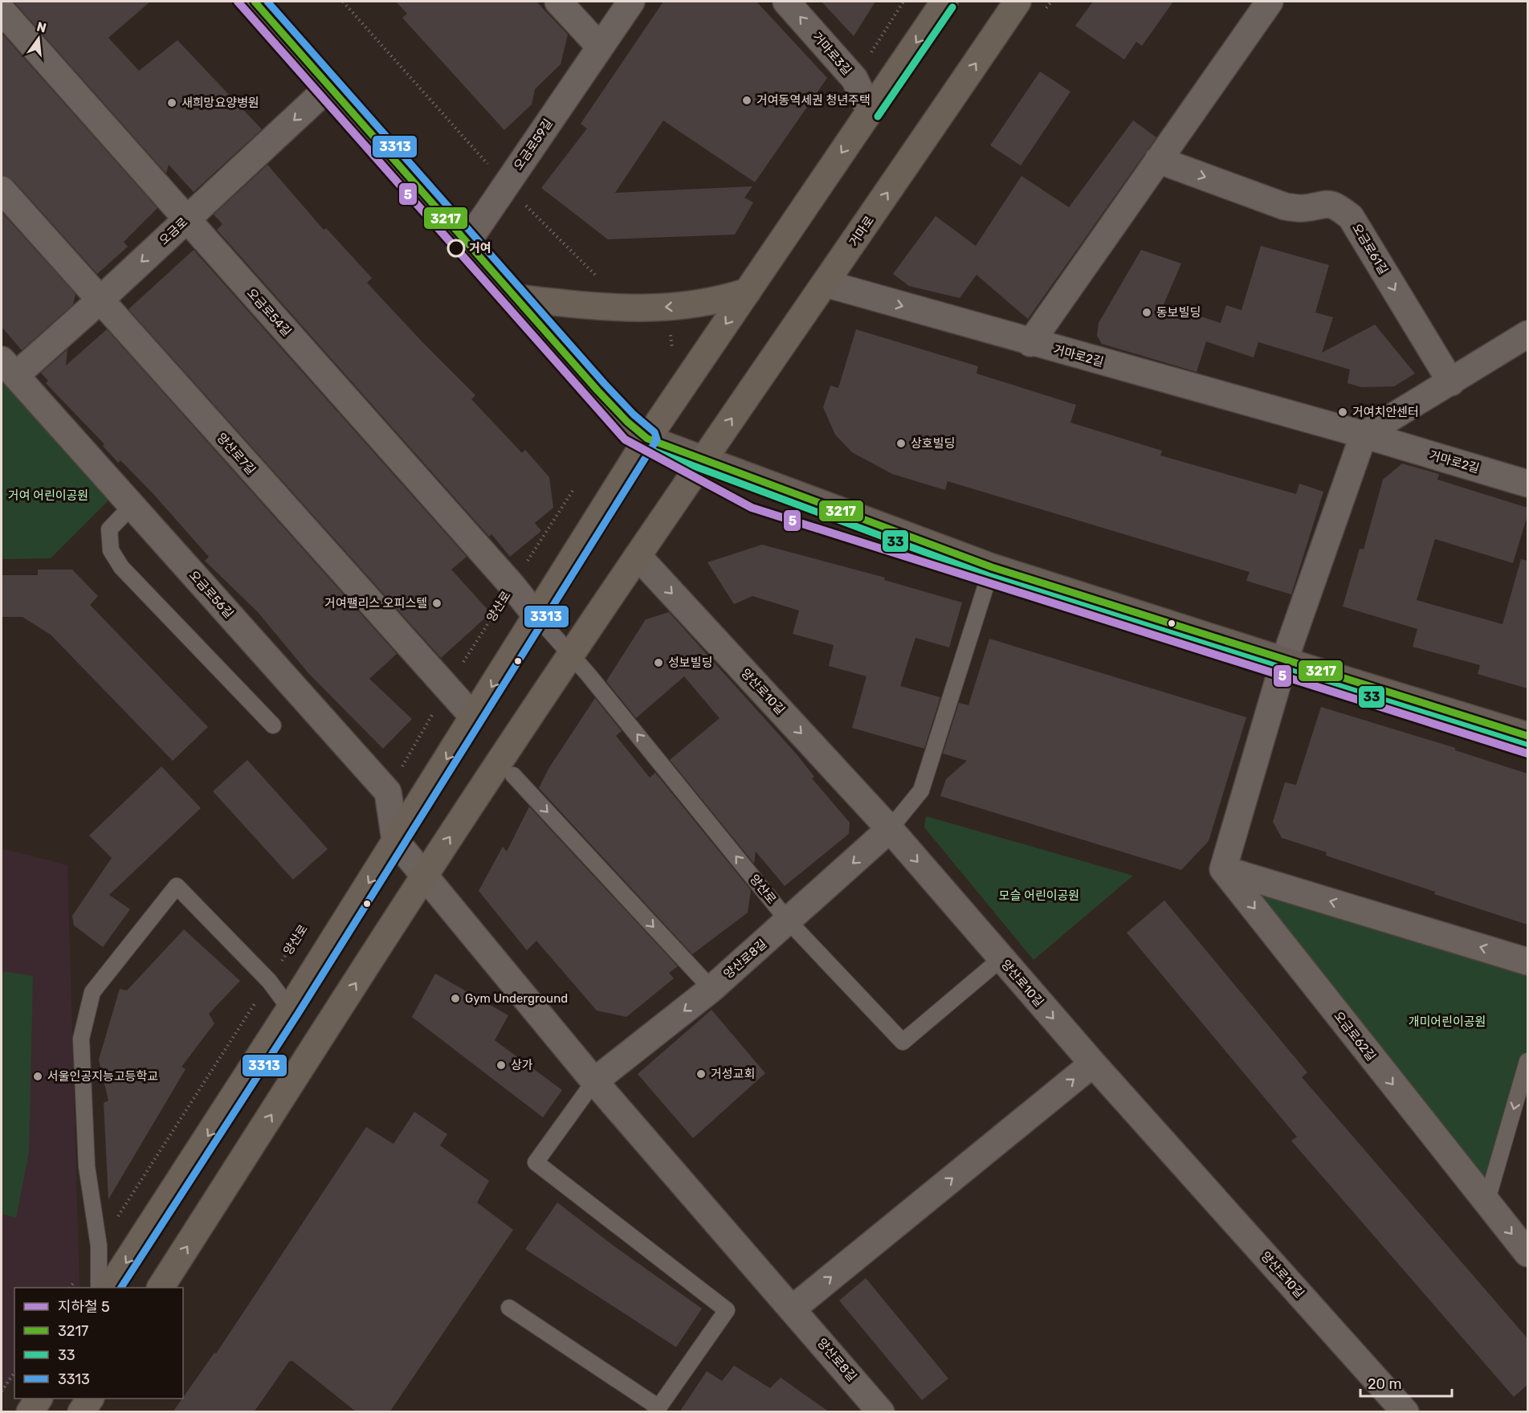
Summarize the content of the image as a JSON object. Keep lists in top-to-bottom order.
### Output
{
  "streets": {
    "main road": ["거마로"],
    "street": [
      "거마로3길",
      "오금로59길",
      "오금로",
      "오금로61길",
      "오금로54길",
      "거마로2길",
      "양산로7길",
      "오금로56길",
      "양산로10길",
      "양산로8길",
      "오금로62길"
    ],
    "lane": ["양산로"]
  },
  "crossings": [
    ["오금로", "오금로54길"],
    ["오금로", "양산로7길"],
    ["오금로", "오금로56길"],
    ["거마로", "거마로2길"],
    ["오금로54길", "양산로"],
    ["양산로7길", "양산로"],
    ["오금로56길", "양산로"],
    ["양산로", "양산로10길"],
    ["양산로", "양산로8길"],
    ["양산로10길", "양산로8길"]
  ],
  "one_way": [
    "거마로3길",
    "오금로",
    "오금로61길",
    "양산로10길",
    "오금로62길"
  ],
  "parks": ["거여 어린이공원", "모슬 어린이공원", "개미어린이공원"],
  "places": [
    "거여동역세권 청년주택",
    "새희망요양병원",
    "거여",
    "동보빌딩",
    "거여치안센터",
    "상호빌딩",
    "거여팰리스 오피스텔",
    "성보빌딩",
    "Gym Underground",
    "상가",
    "거성교회",
    "서울인공지능고등학교"
  ],
  "lines": [
    "metro line 5",
    "transit line 3217",
    "transit line 3313",
    "transit line 33"
  ],
  "legend": [
    "지하철 5",
    "3217",
    "33",
    "3313"
  ],
  "scale_bar": "20 m",
  "north": "top"
}
